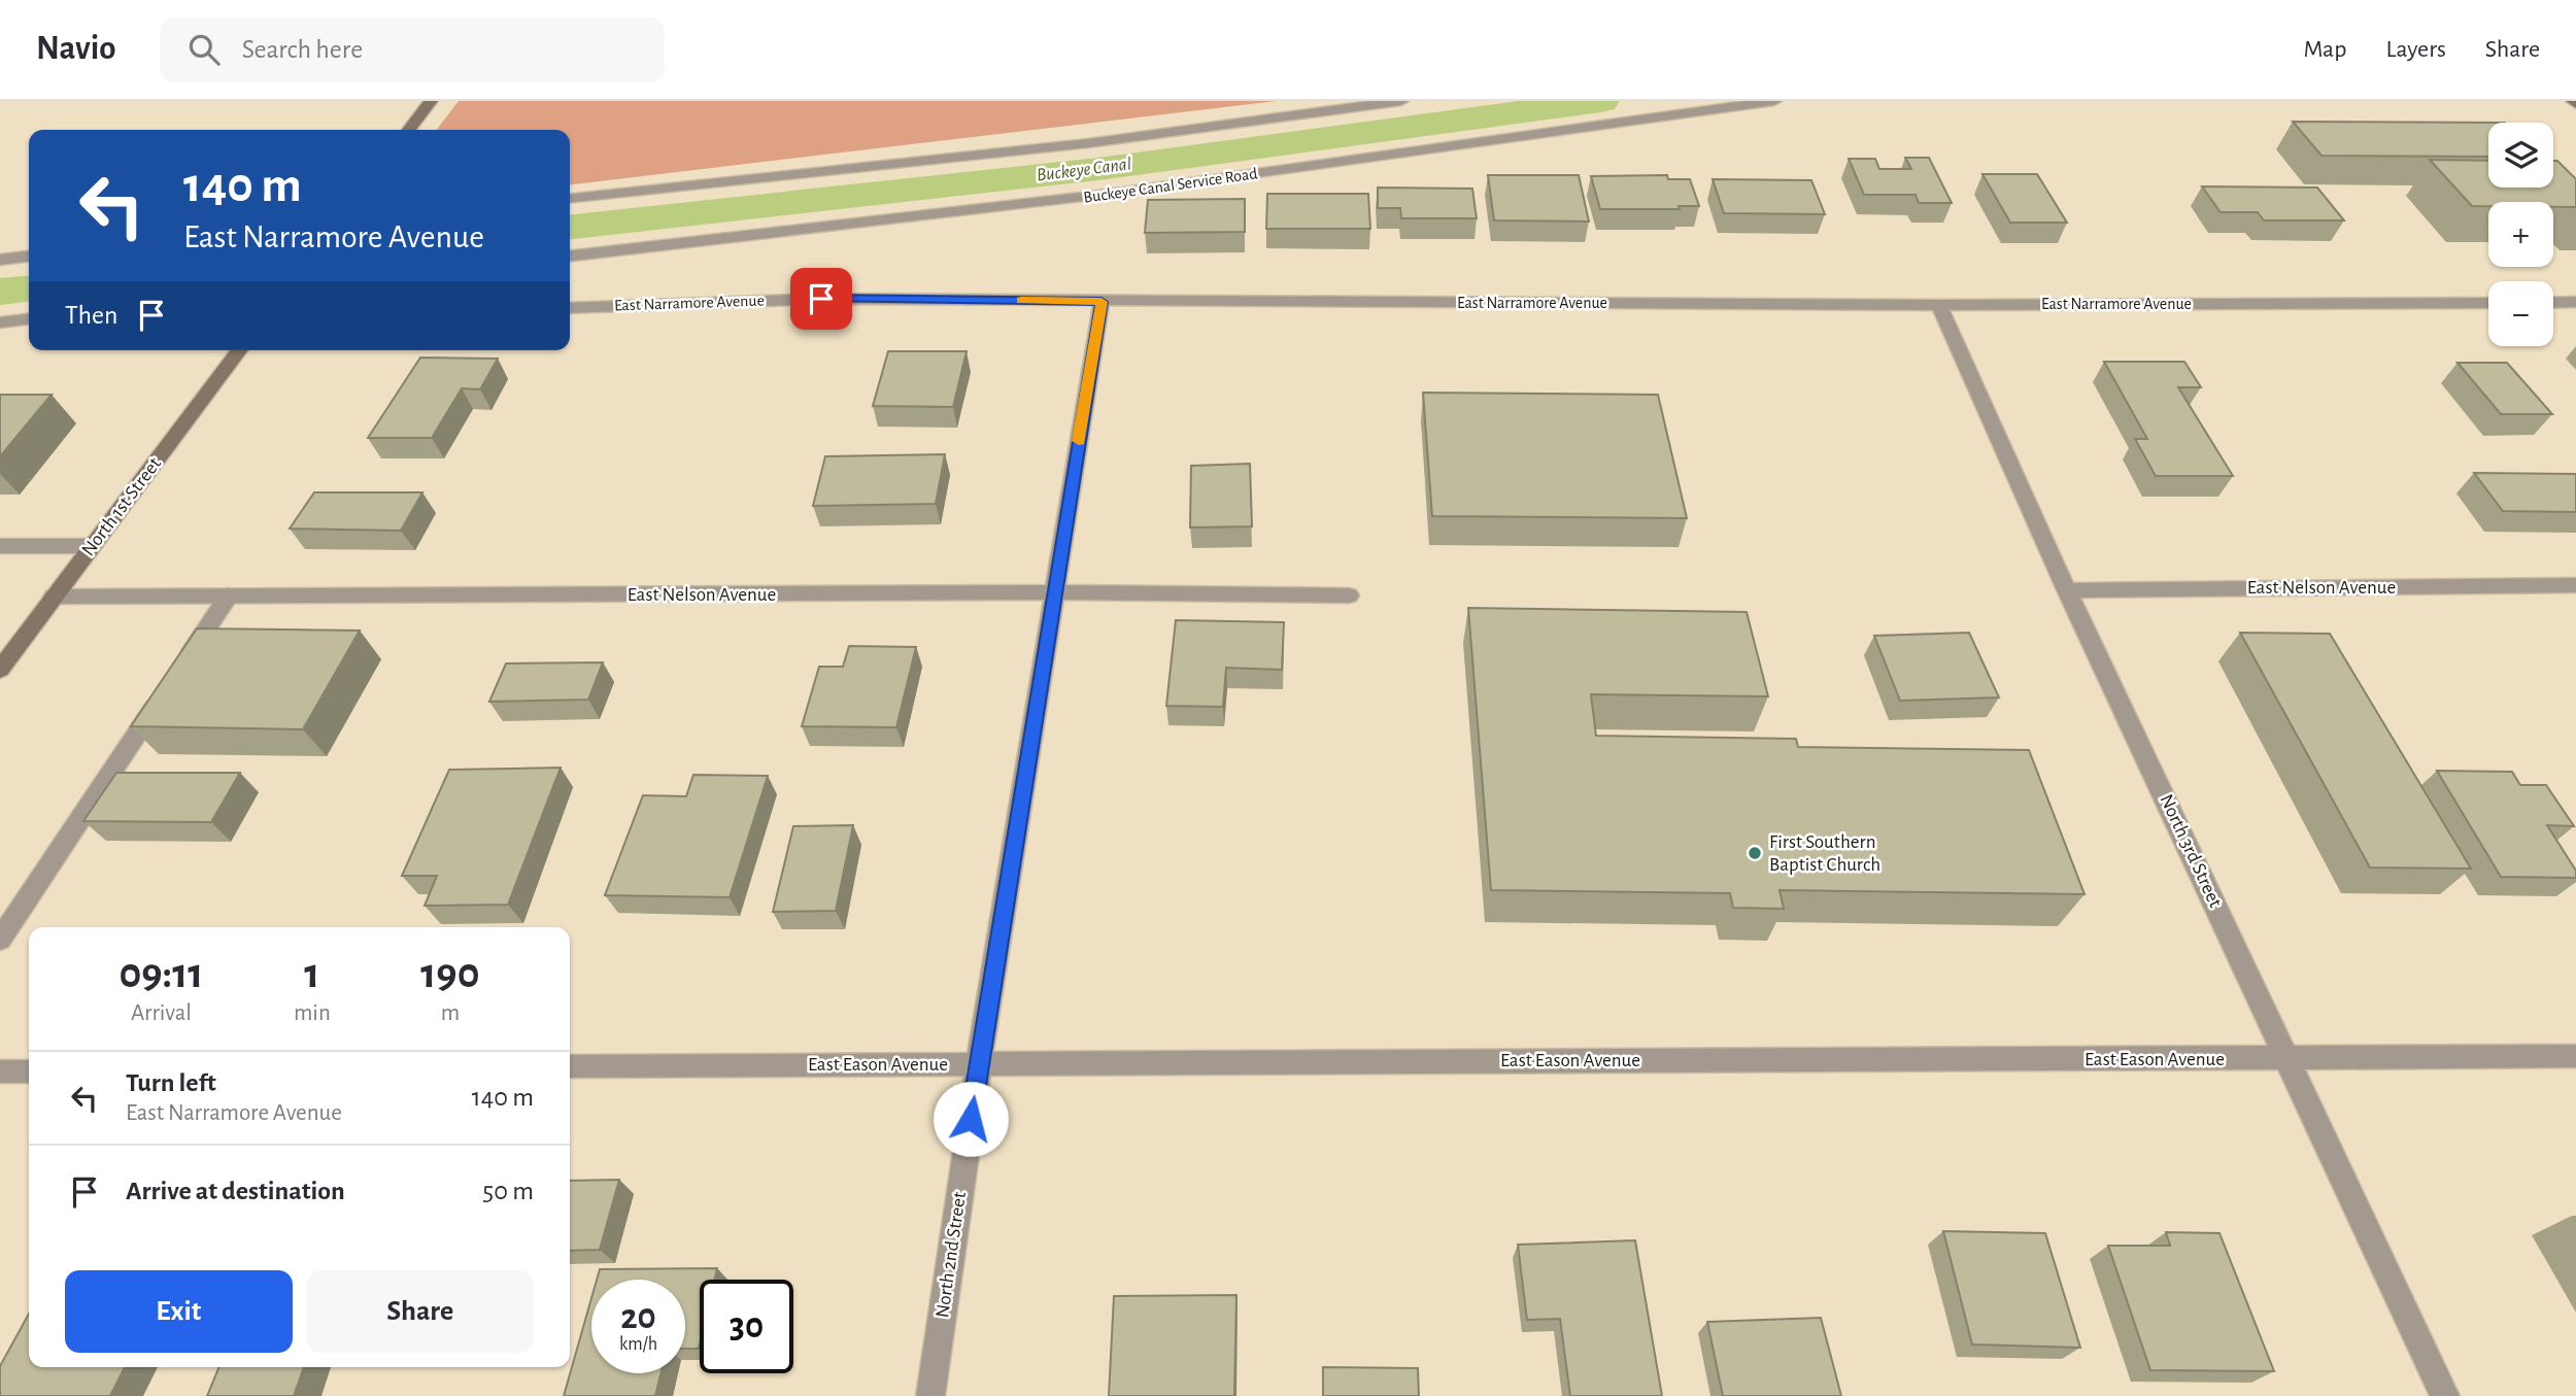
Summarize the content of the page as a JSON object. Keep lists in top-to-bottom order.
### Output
{
  "streets": {
    "main road": ["North 1st Street"],
    "street": [
      "Buckeye Canal Service Road",
      "East Narramore Avenue",
      "East Nelson Avenue",
      "North 3rd Street",
      "East Eason Avenue",
      "North 2nd Street"
    ]
  },
  "crossings": [
    ["East Narramore Avenue", "North 3rd Street"],
    ["East Narramore Avenue", "North 2nd Street"],
    ["North 1st Street", "East Nelson Avenue"],
    ["East Nelson Avenue", "North 3rd Street"],
    ["East Nelson Avenue", "North 2nd Street"],
    ["North 3rd Street", "East Eason Avenue"],
    ["East Eason Avenue", "North 2nd Street"]
  ],
  "water": ["Buckeye Canal"],
  "places": ["First Southern Baptist Church"],
  "page": {
    "header": "Navio",
    "search": "Search here",
    "nav": ["Map", "Layers", "Share"],
    "map_buttons": ["+", "−"],
    "turn": ["140 m", "East Narramore Avenue"],
    "then": "Then",
    "eta": [
      "09:11",
      "Arrival",
      "1",
      "min",
      "190",
      "m"
    ],
    "list": [
      {
        "name": "Turn left",
        "note": "East Narramore Avenue",
        "value": "140 m"
      },
      {
        "name": "Arrive at destination",
        "value": "50 m"
      }
    ],
    "buttons": ["Exit", "Share"],
    "speed": "20 km/h",
    "limit": "30"
  }
}
